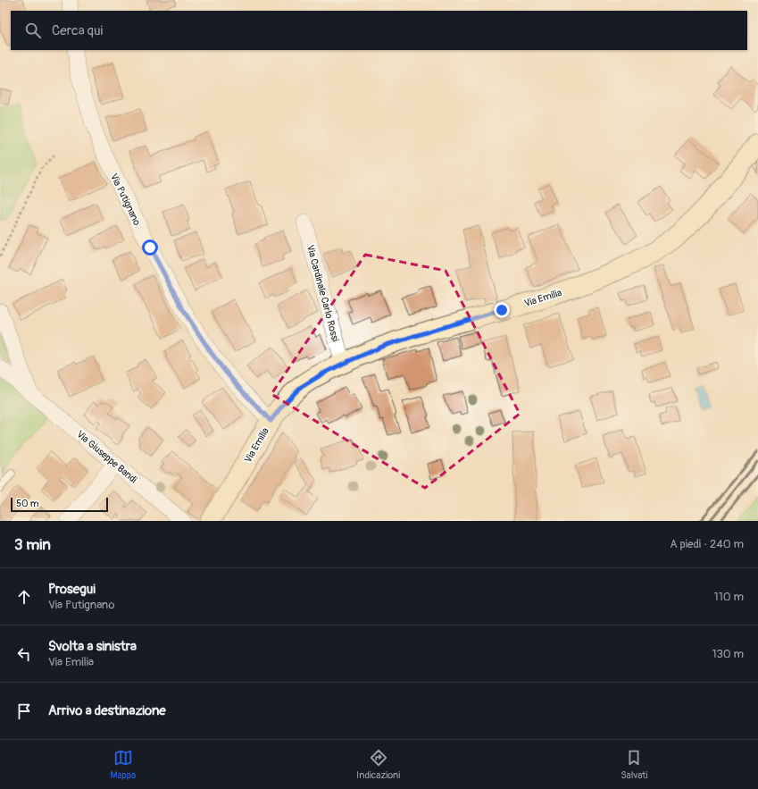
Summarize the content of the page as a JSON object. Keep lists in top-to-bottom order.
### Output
{
  "streets": {
    "main road": ["Via Emilia"],
    "street": ["Via Putignano", "Via Cardinale Carlo Rossi", "Via Giuseppe Bandi"]
  },
  "crossings": [
    ["Via Putignano", "Via Emilia"],
    ["Via Cardinale Carlo Rossi", "Via Emilia"]
  ],
  "scale_bar": "50 m",
  "page": {
    "search": "Cerca qui",
    "scale": "50 m",
    "heading": ["3 min", "A piedi · 240 m"],
    "list": [
      ["Prosegui", "Via Putignano", "110 m"],
      ["Svolta a sinistra", "Via Emilia", "130 m"],
      "Arrivo a destinazione"
    ],
    "nav": ["Mappa", "Indicazioni", "Salvati"]
  }
}
